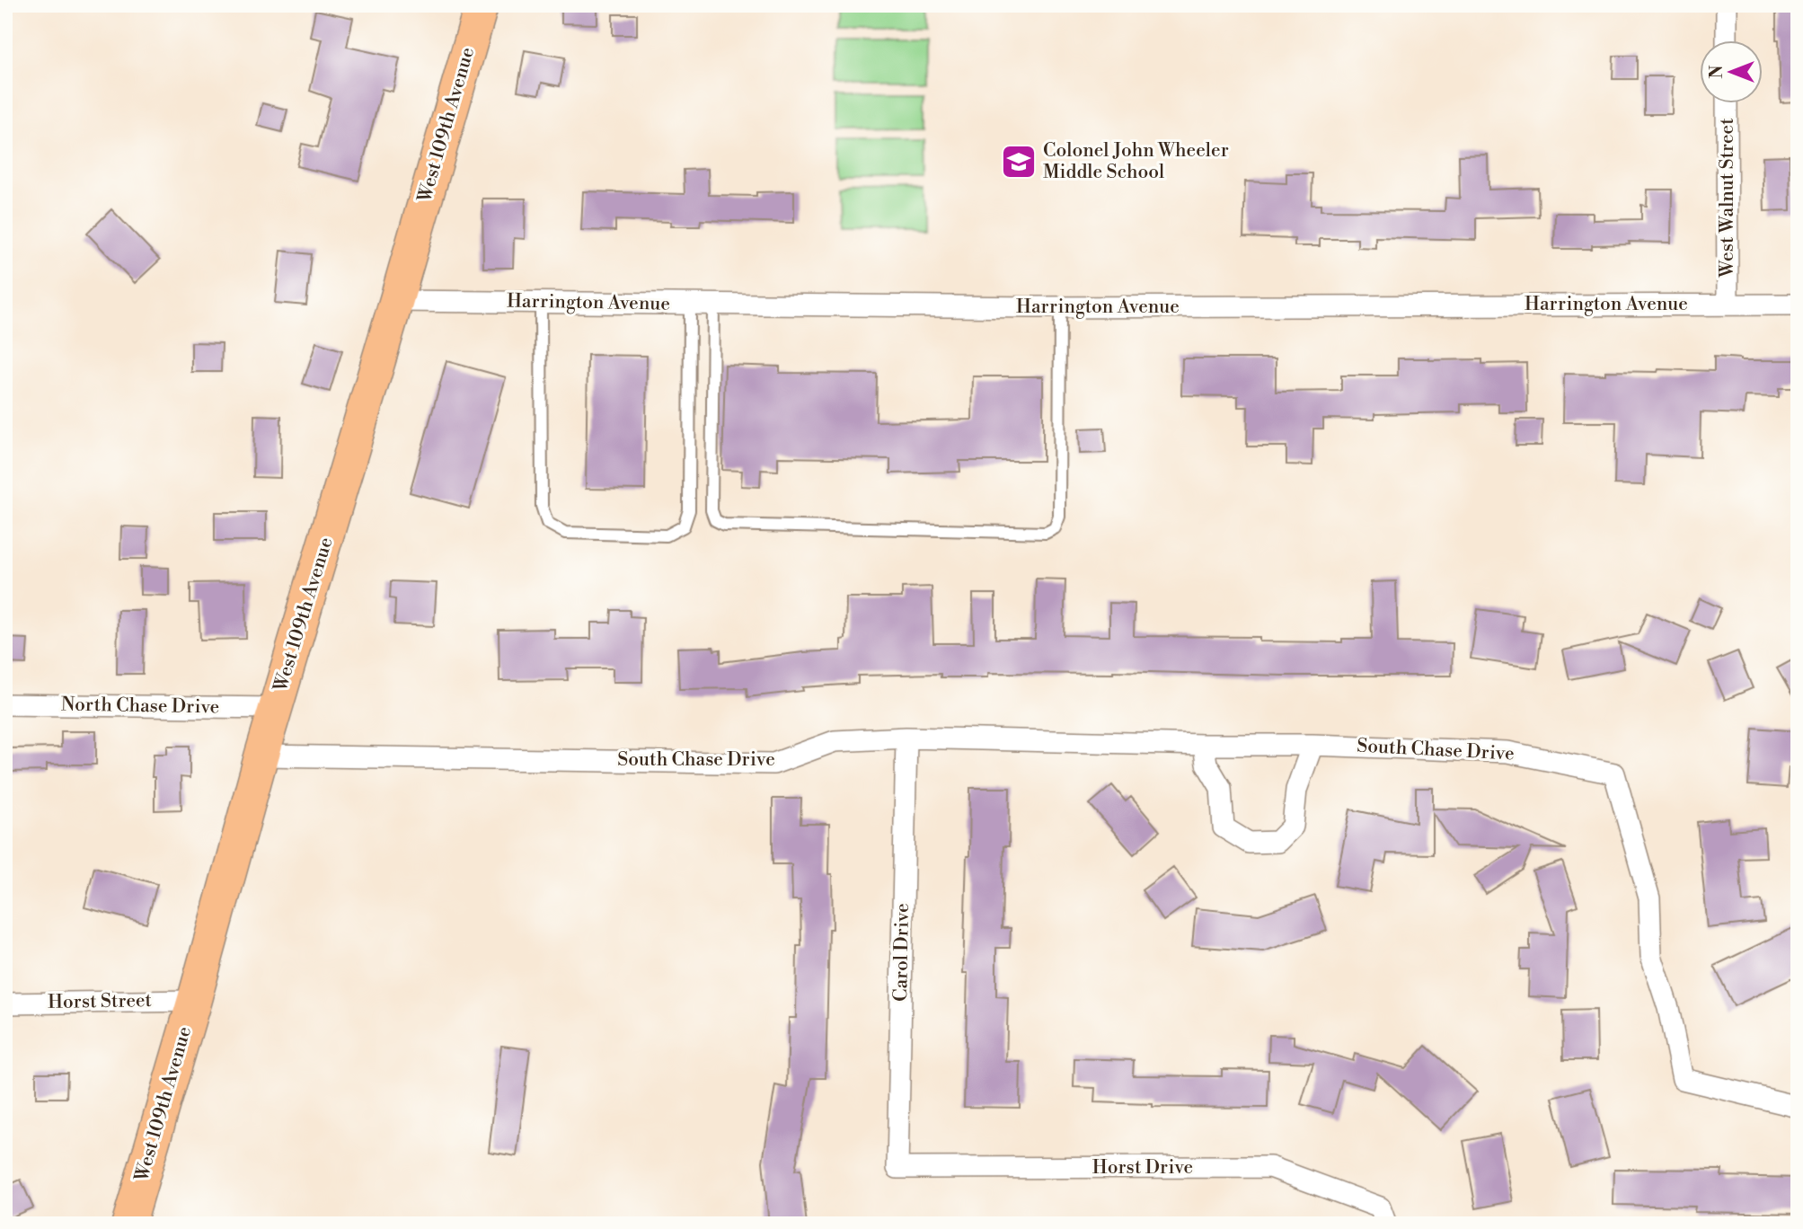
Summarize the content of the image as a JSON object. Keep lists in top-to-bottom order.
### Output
{
  "streets": {
    "main road": ["West 109th Avenue"],
    "street": [
      "West Walnut Street",
      "Harrington Avenue",
      "North Chase Drive",
      "South Chase Drive",
      "Carol Drive",
      "Horst Street",
      "Horst Drive"
    ]
  },
  "crossings": [
    ["West 109th Avenue", "Harrington Avenue"],
    ["West 109th Avenue", "North Chase Drive"],
    ["West 109th Avenue", "South Chase Drive"],
    ["West 109th Avenue", "Horst Street"],
    ["West Walnut Street", "Harrington Avenue"],
    ["South Chase Drive", "Carol Drive"],
    ["Carol Drive", "Horst Drive"]
  ],
  "places": {
    "school or university": ["Colonel John Wheeler Middle School"]
  },
  "north": "left"
}
